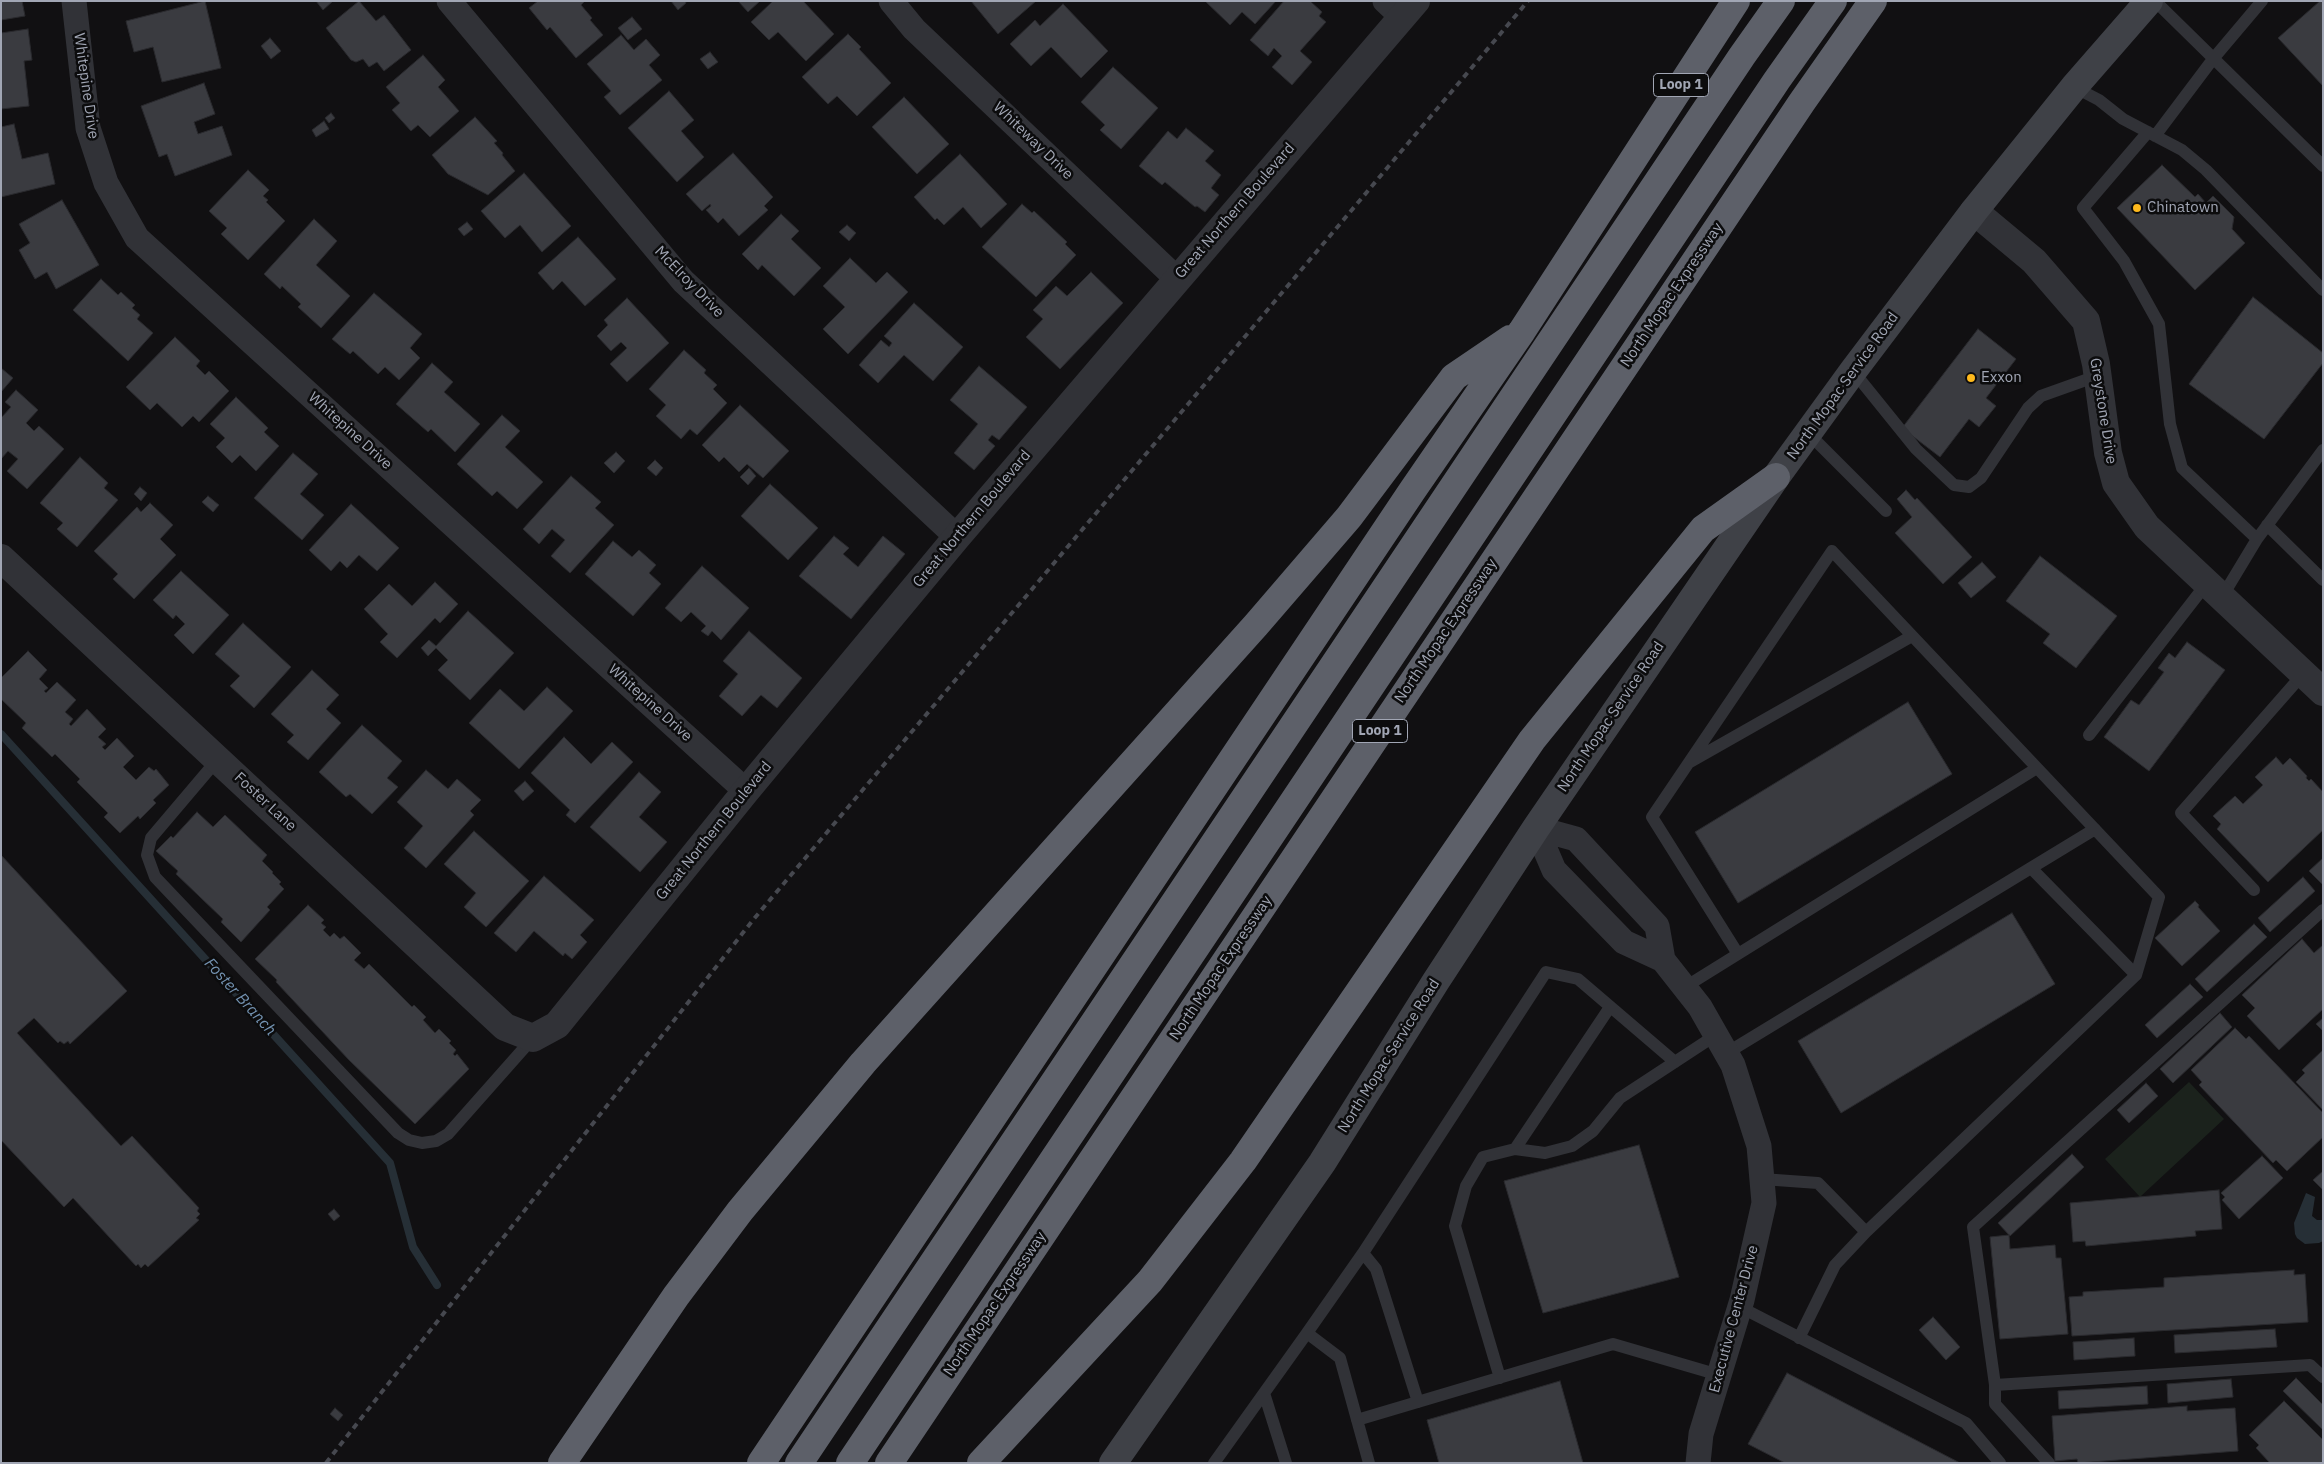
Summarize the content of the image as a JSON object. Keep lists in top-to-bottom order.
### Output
{
  "streets": {
    "highway": ["Loop 1", "North Mopac Expressway"],
    "main road": ["North Mopac Service Road"],
    "street": [
      "Whitepine Drive",
      "Whiteway Drive",
      "Great Northern Boulevard",
      "McElroy Drive",
      "Greystone Drive",
      "Foster Lane",
      "Executive Center Drive"
    ]
  },
  "crossings": [
    ["Whitepine Drive", "Great Northern Boulevard"],
    ["Whiteway Drive", "Great Northern Boulevard"],
    ["Great Northern Boulevard", "McElroy Drive"],
    ["Great Northern Boulevard", "Foster Lane"],
    ["North Mopac Service Road", "Greystone Drive"],
    ["North Mopac Service Road", "Executive Center Drive"]
  ],
  "water": ["Foster Branch"],
  "places": ["Chinatown", "Exxon"]
}
